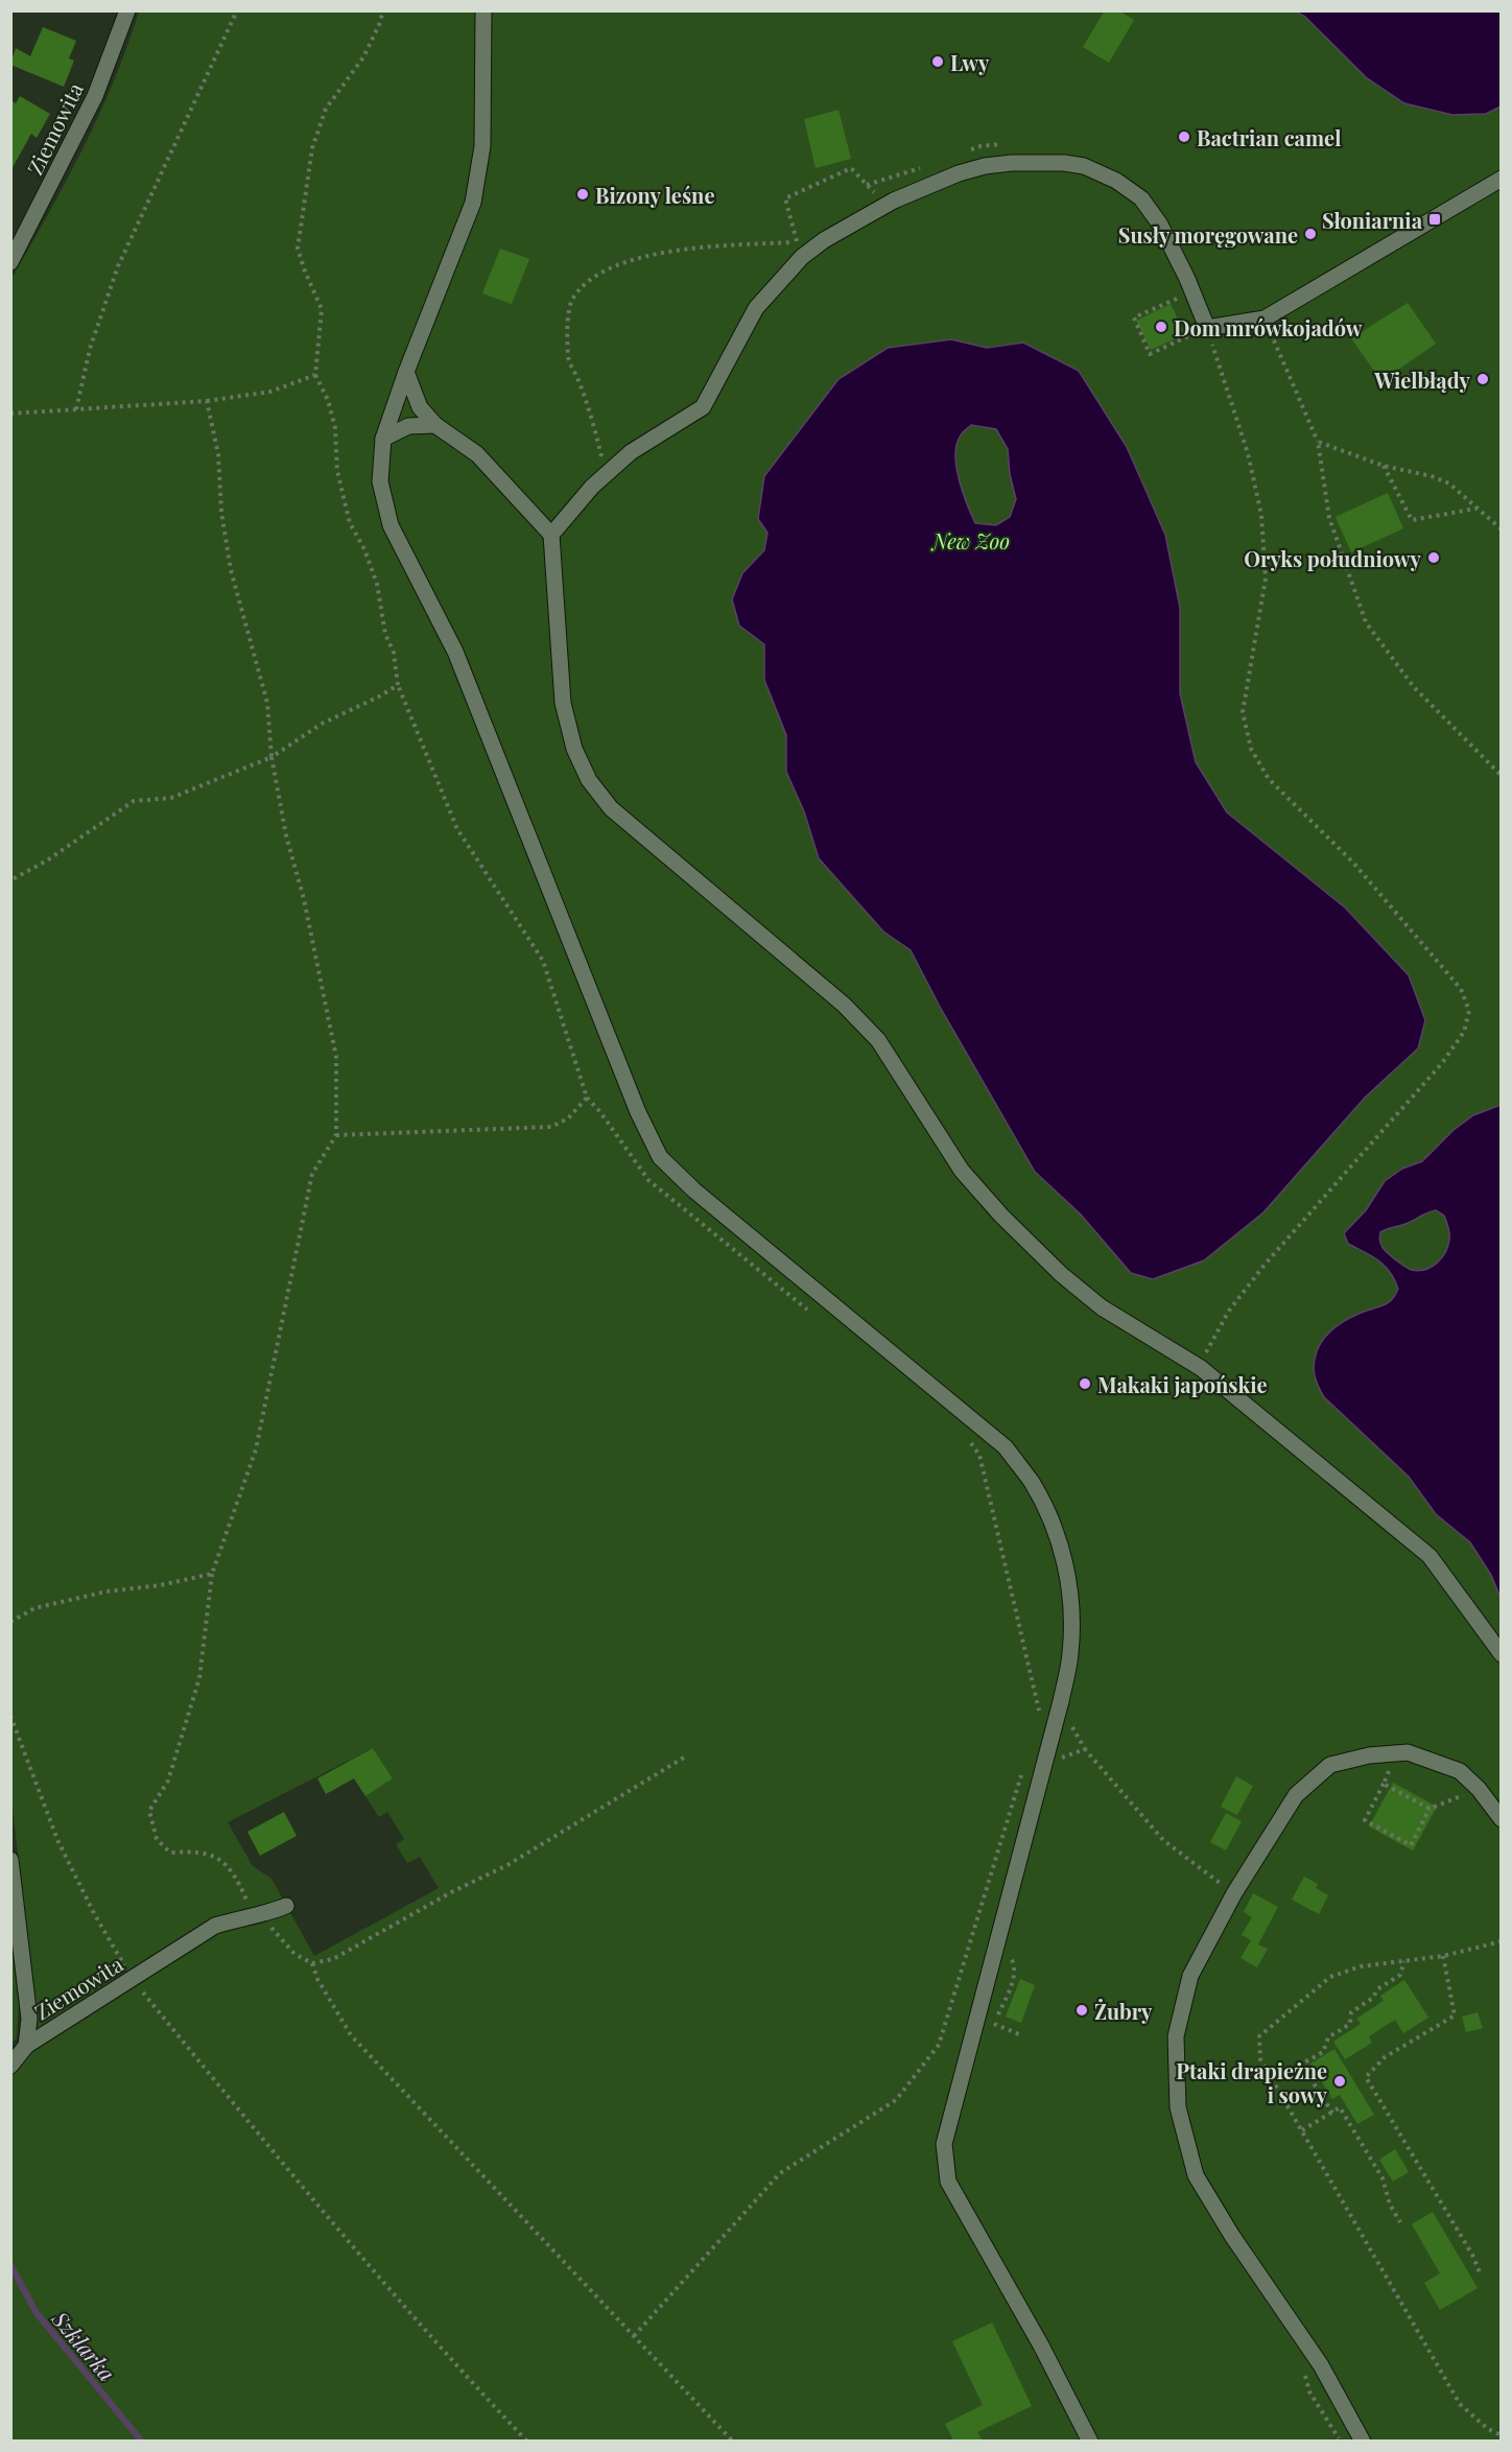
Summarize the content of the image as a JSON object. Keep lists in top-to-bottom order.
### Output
{
  "streets": {
    "street": ["Ziemowita"]
  },
  "water": ["Szklarka"],
  "parks": ["New Zoo"],
  "places": {
    "other": [
      "Lwy",
      "Bactrian camel",
      "Bizony leśne",
      "Susły moręgowane",
      "Dom mrówkojadów",
      "Wielbłądy",
      "Oryks południowy",
      "Makaki japońskie",
      "Żubry",
      "Ptaki drapieżne i sowy"
    ],
    "transit": ["Słoniarnia"]
  }
}
